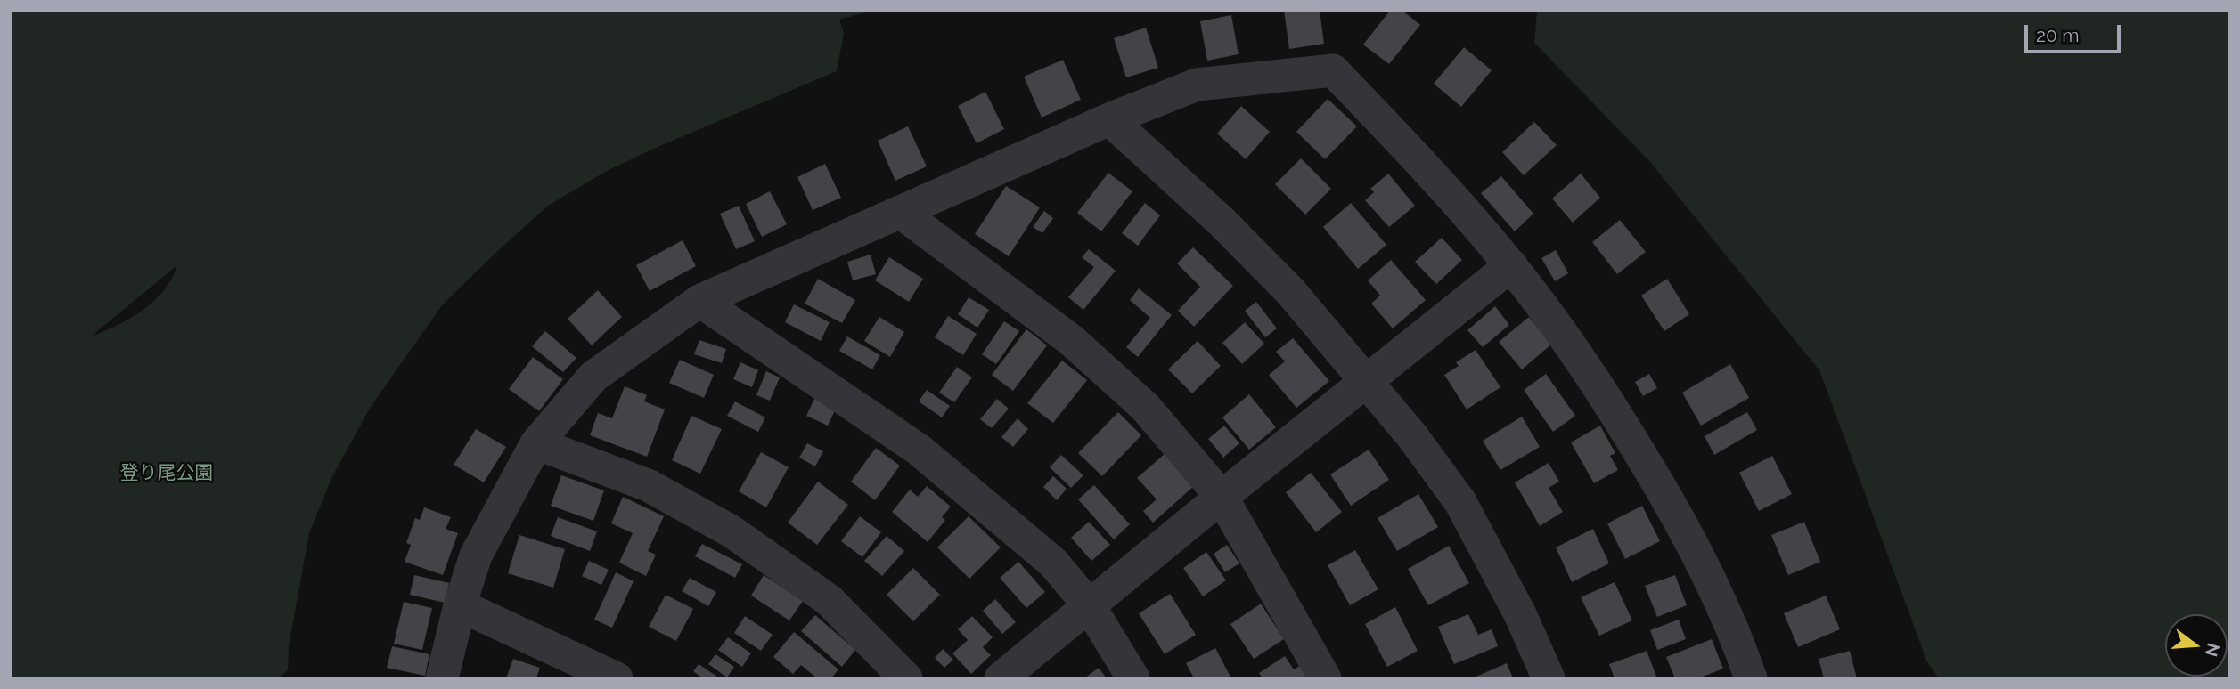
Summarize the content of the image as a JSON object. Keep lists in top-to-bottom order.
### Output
{
  "parks": ["登り尾公園"],
  "scale_bar": "20 m",
  "north": "right"
}
